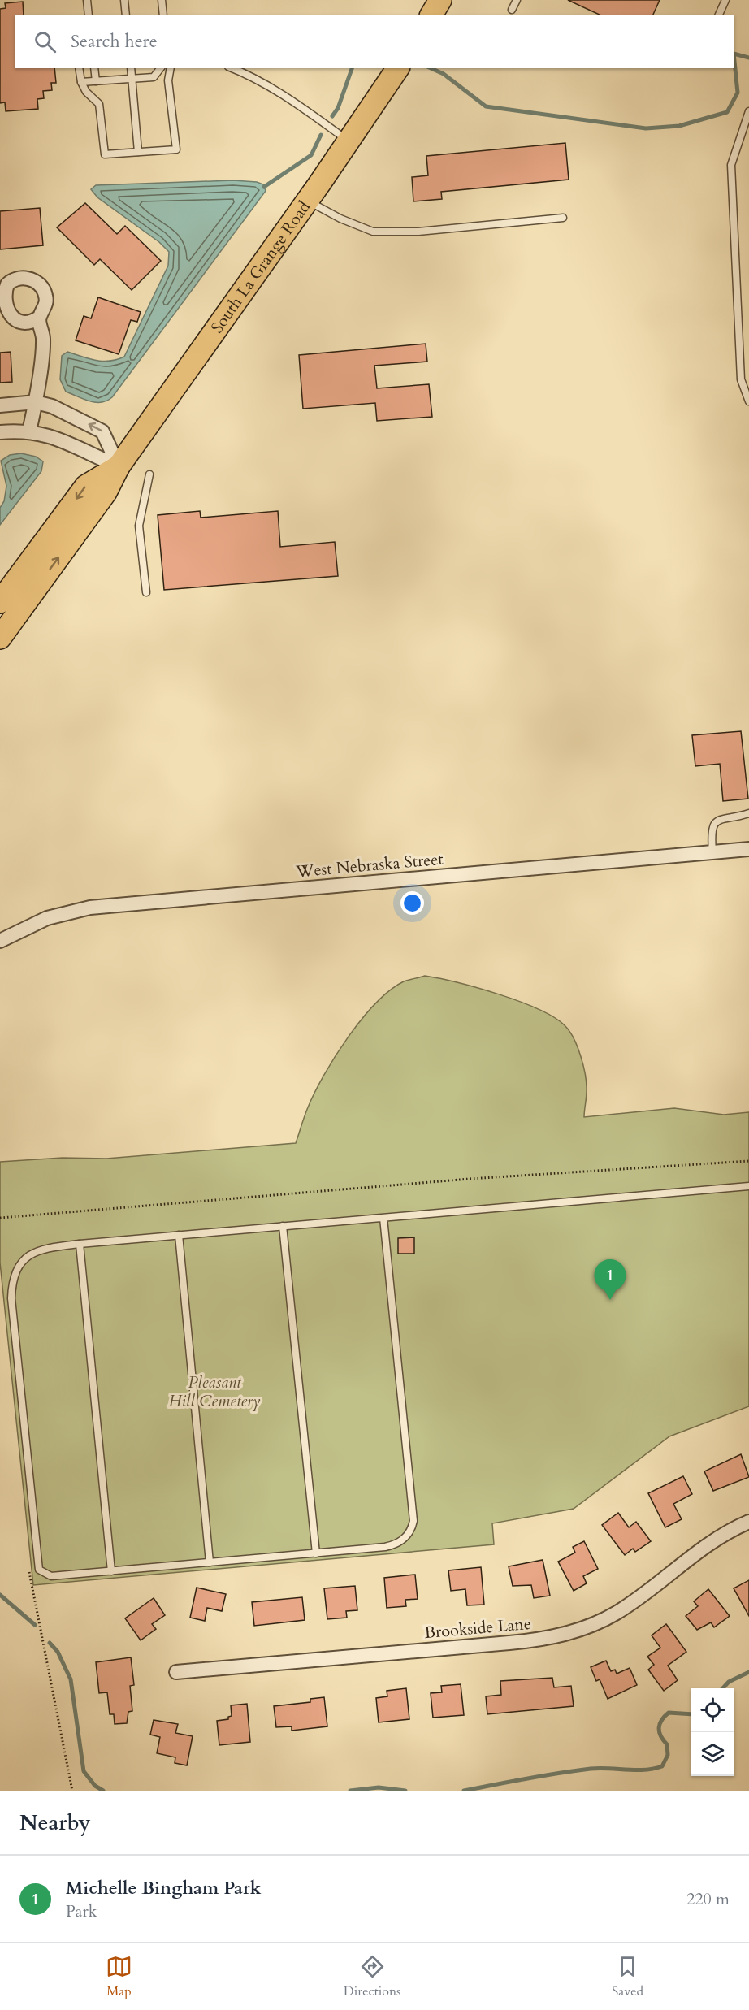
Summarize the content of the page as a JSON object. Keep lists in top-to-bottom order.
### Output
{
  "streets": {
    "main road": ["South La Grange Road"],
    "street": ["West Nebraska Street", "Brookside Lane"]
  },
  "parks": ["Pleasant Hill Cemetery"],
  "page": {
    "search": "Search here",
    "pins": "1",
    "heading": "Nearby",
    "list": [
      {
        "mark": "1",
        "name": "Michelle Bingham Park",
        "note": "Park",
        "value": "220 m"
      }
    ],
    "nav": ["Map", "Directions", "Saved"]
  }
}
